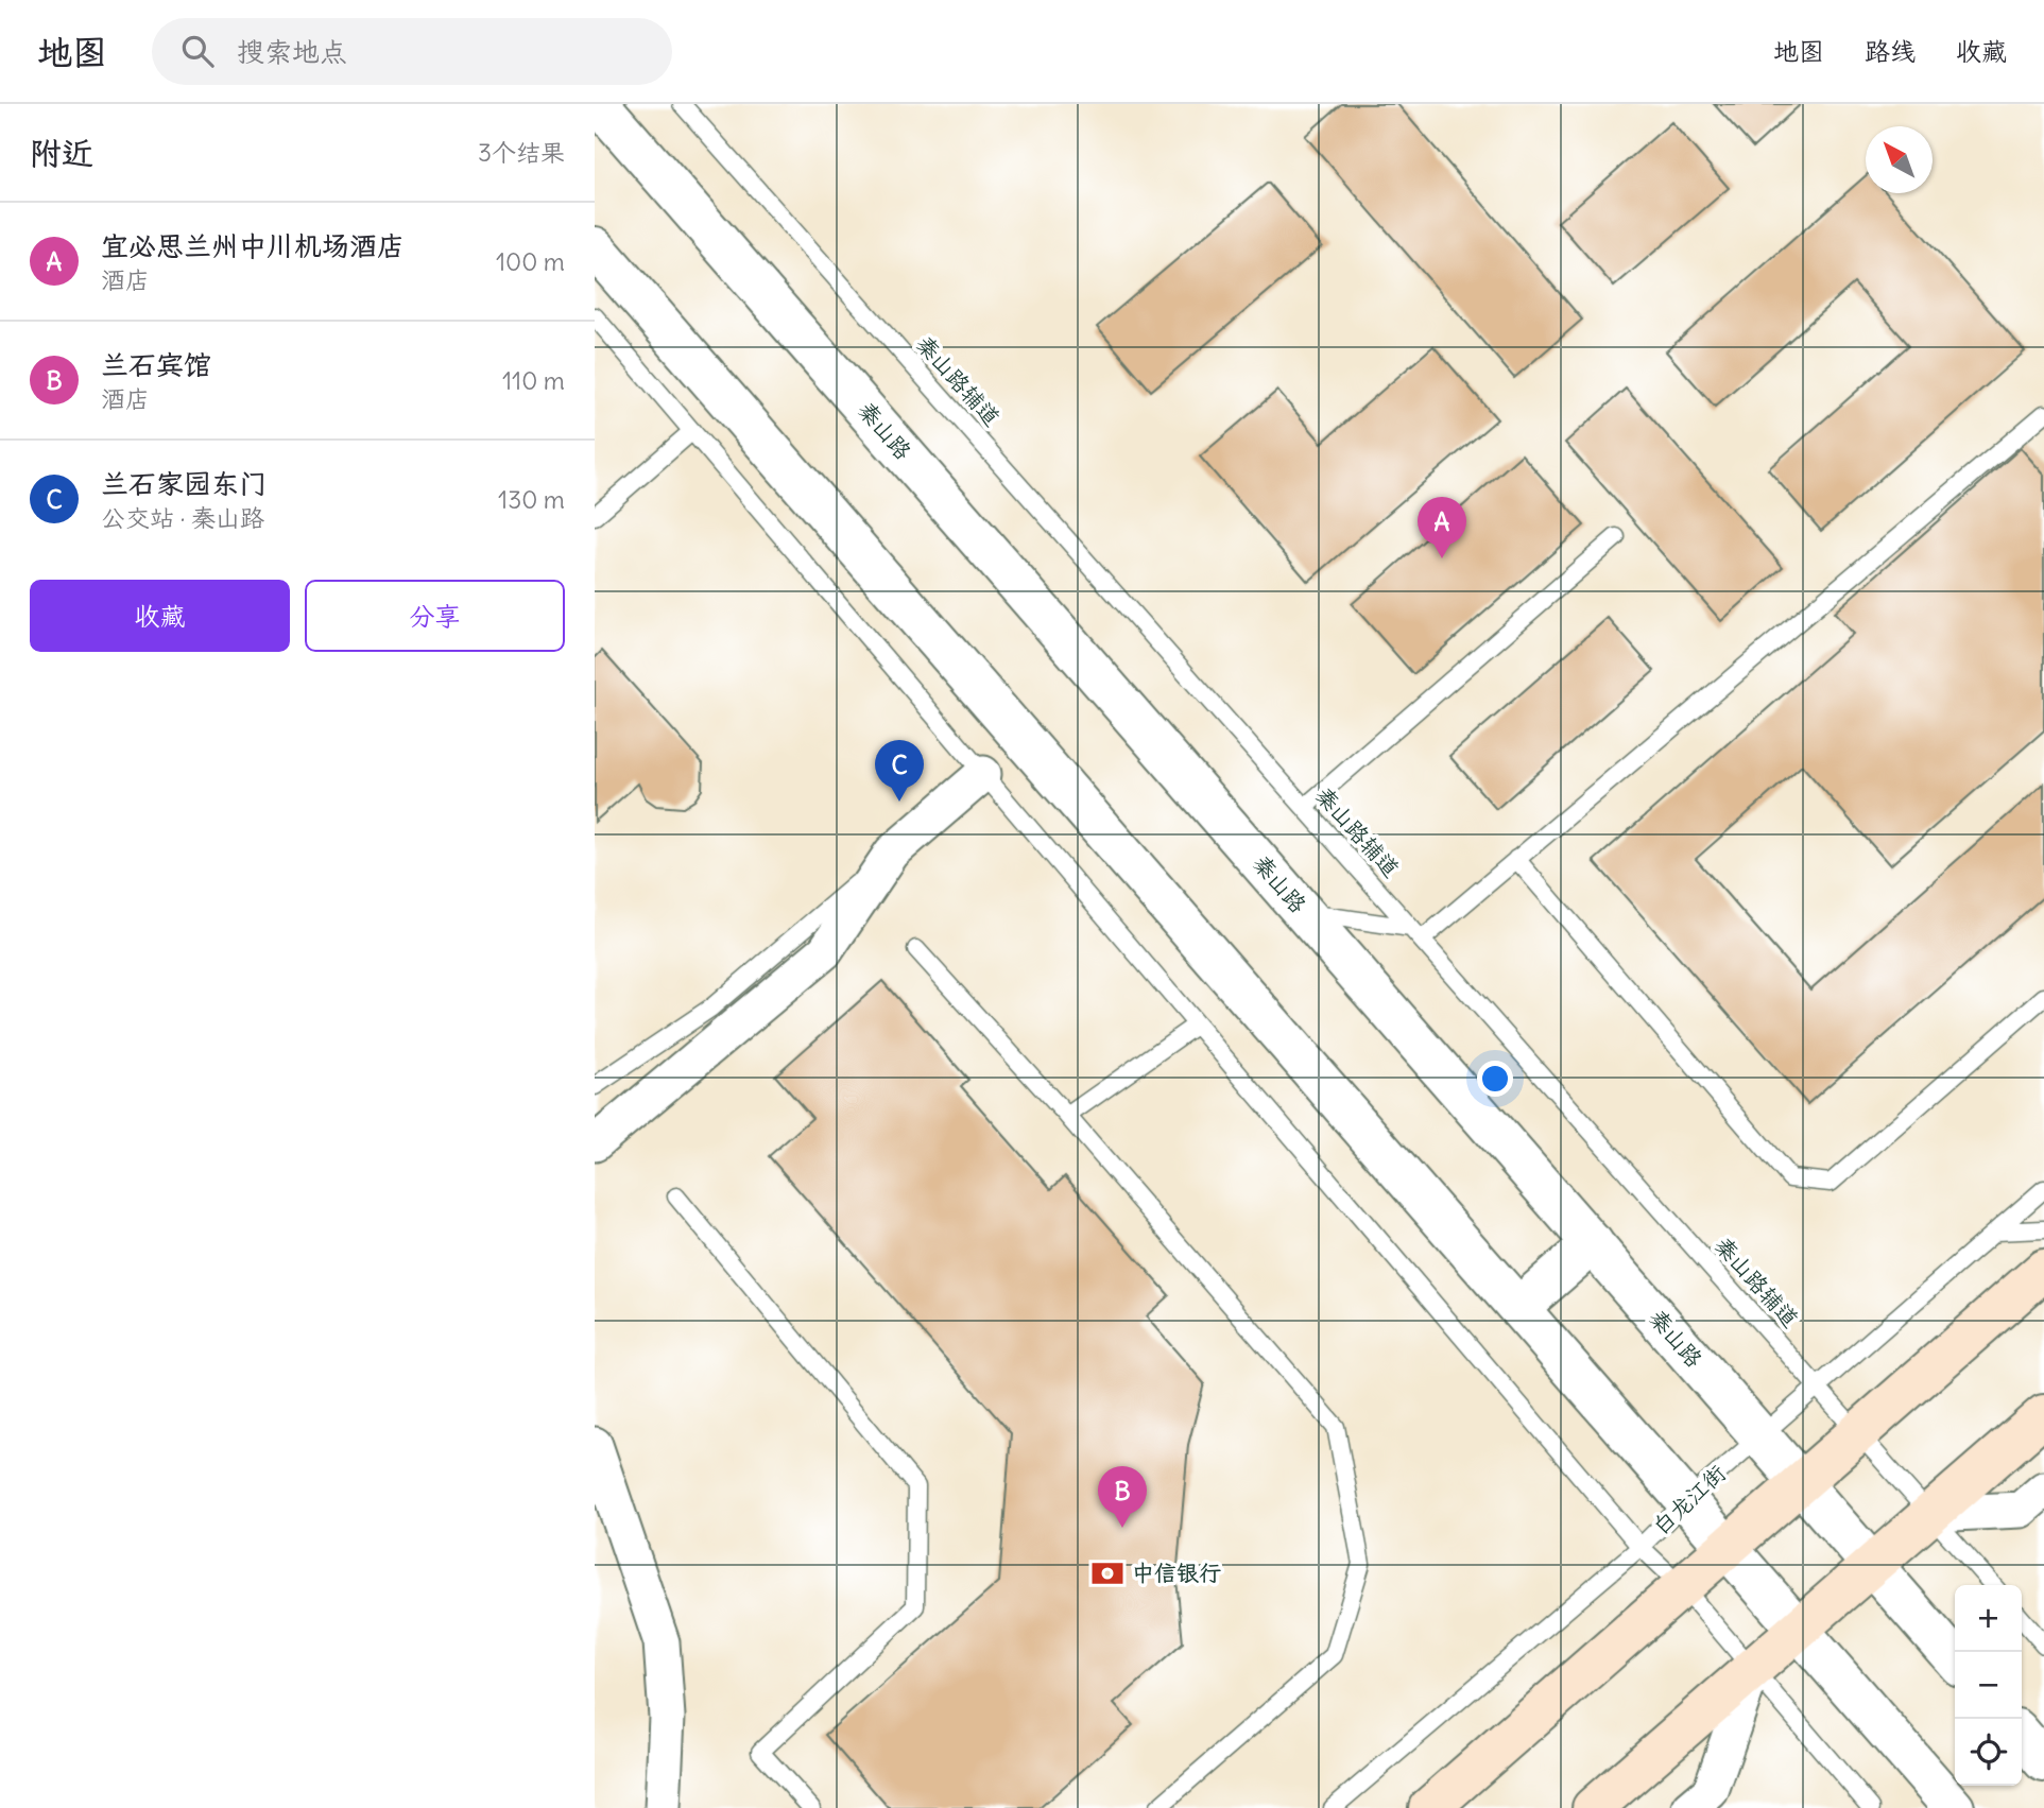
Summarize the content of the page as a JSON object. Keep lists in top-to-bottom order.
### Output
{
  "streets": {
    "street": ["秦山路"],
    "lane": ["秦山路辅道", "白龙江街"]
  },
  "crossings": [
    ["秦山路辅道", "白龙江街"],
    ["秦山路", "白龙江街"]
  ],
  "places": {
    "bank": ["中信银行"]
  },
  "north": "top left",
  "page": {
    "header": "地图",
    "search": "搜索地点",
    "nav": ["地图", "路线", "收藏"],
    "heading": ["附近", "3个结果"],
    "list": [
      {
        "mark": "A",
        "name": "宜必思兰州中川机场酒店",
        "note": "酒店",
        "value": "100 m"
      },
      {
        "mark": "B",
        "name": "兰石宾馆",
        "note": "酒店",
        "value": "110 m"
      },
      {
        "mark": "C",
        "name": "兰石家园东门",
        "note": "公交站 · 秦山路",
        "value": "130 m"
      }
    ],
    "pins": ["A", "C", "B"],
    "buttons": ["收藏", "分享"],
    "map_buttons": ["+", "−"]
  }
}
